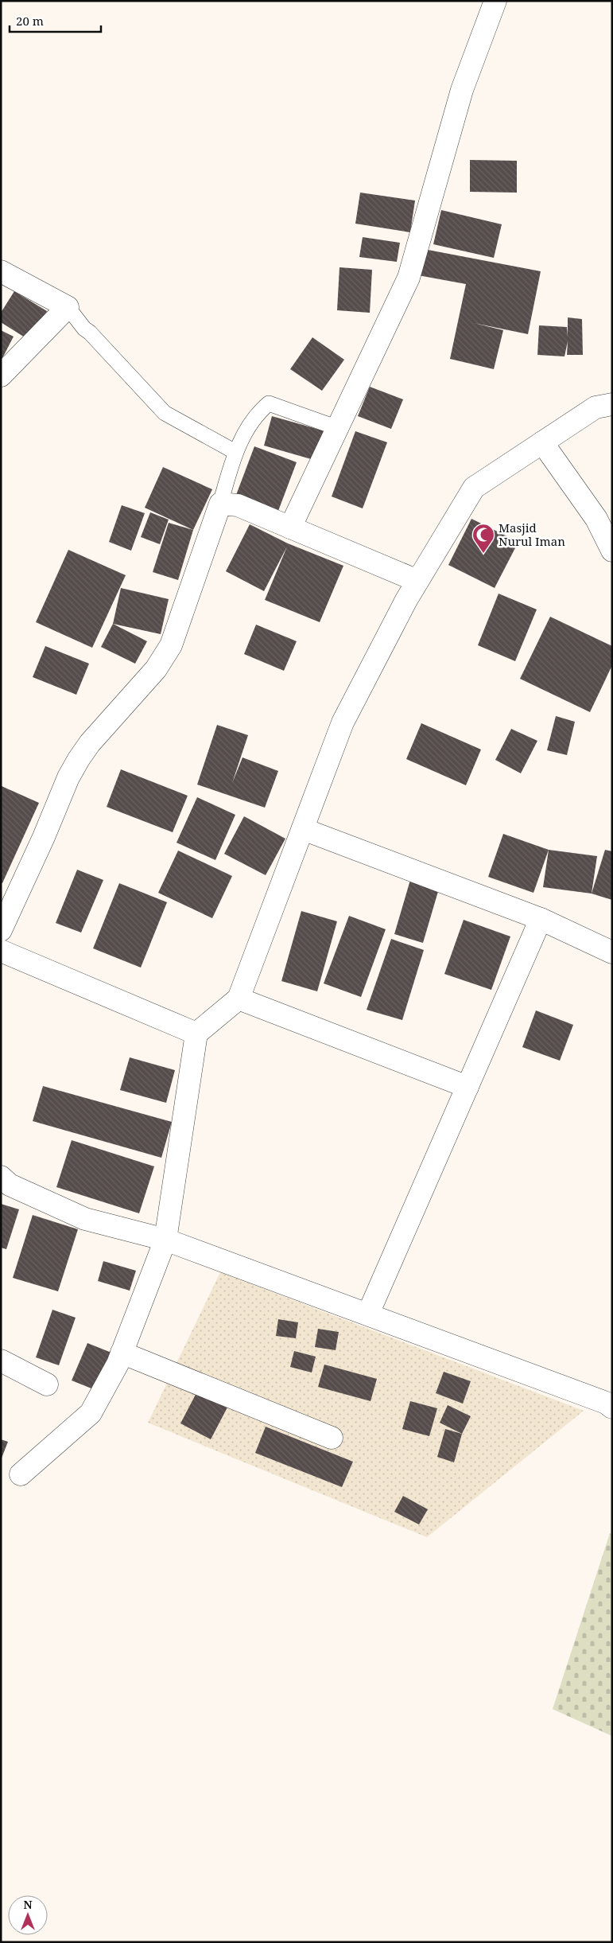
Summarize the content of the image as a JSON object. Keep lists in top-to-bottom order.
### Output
{
  "places": {
    "mosque": ["Masjid Nurul Iman"]
  },
  "scale_bar": "20 m",
  "north": "top"
}
